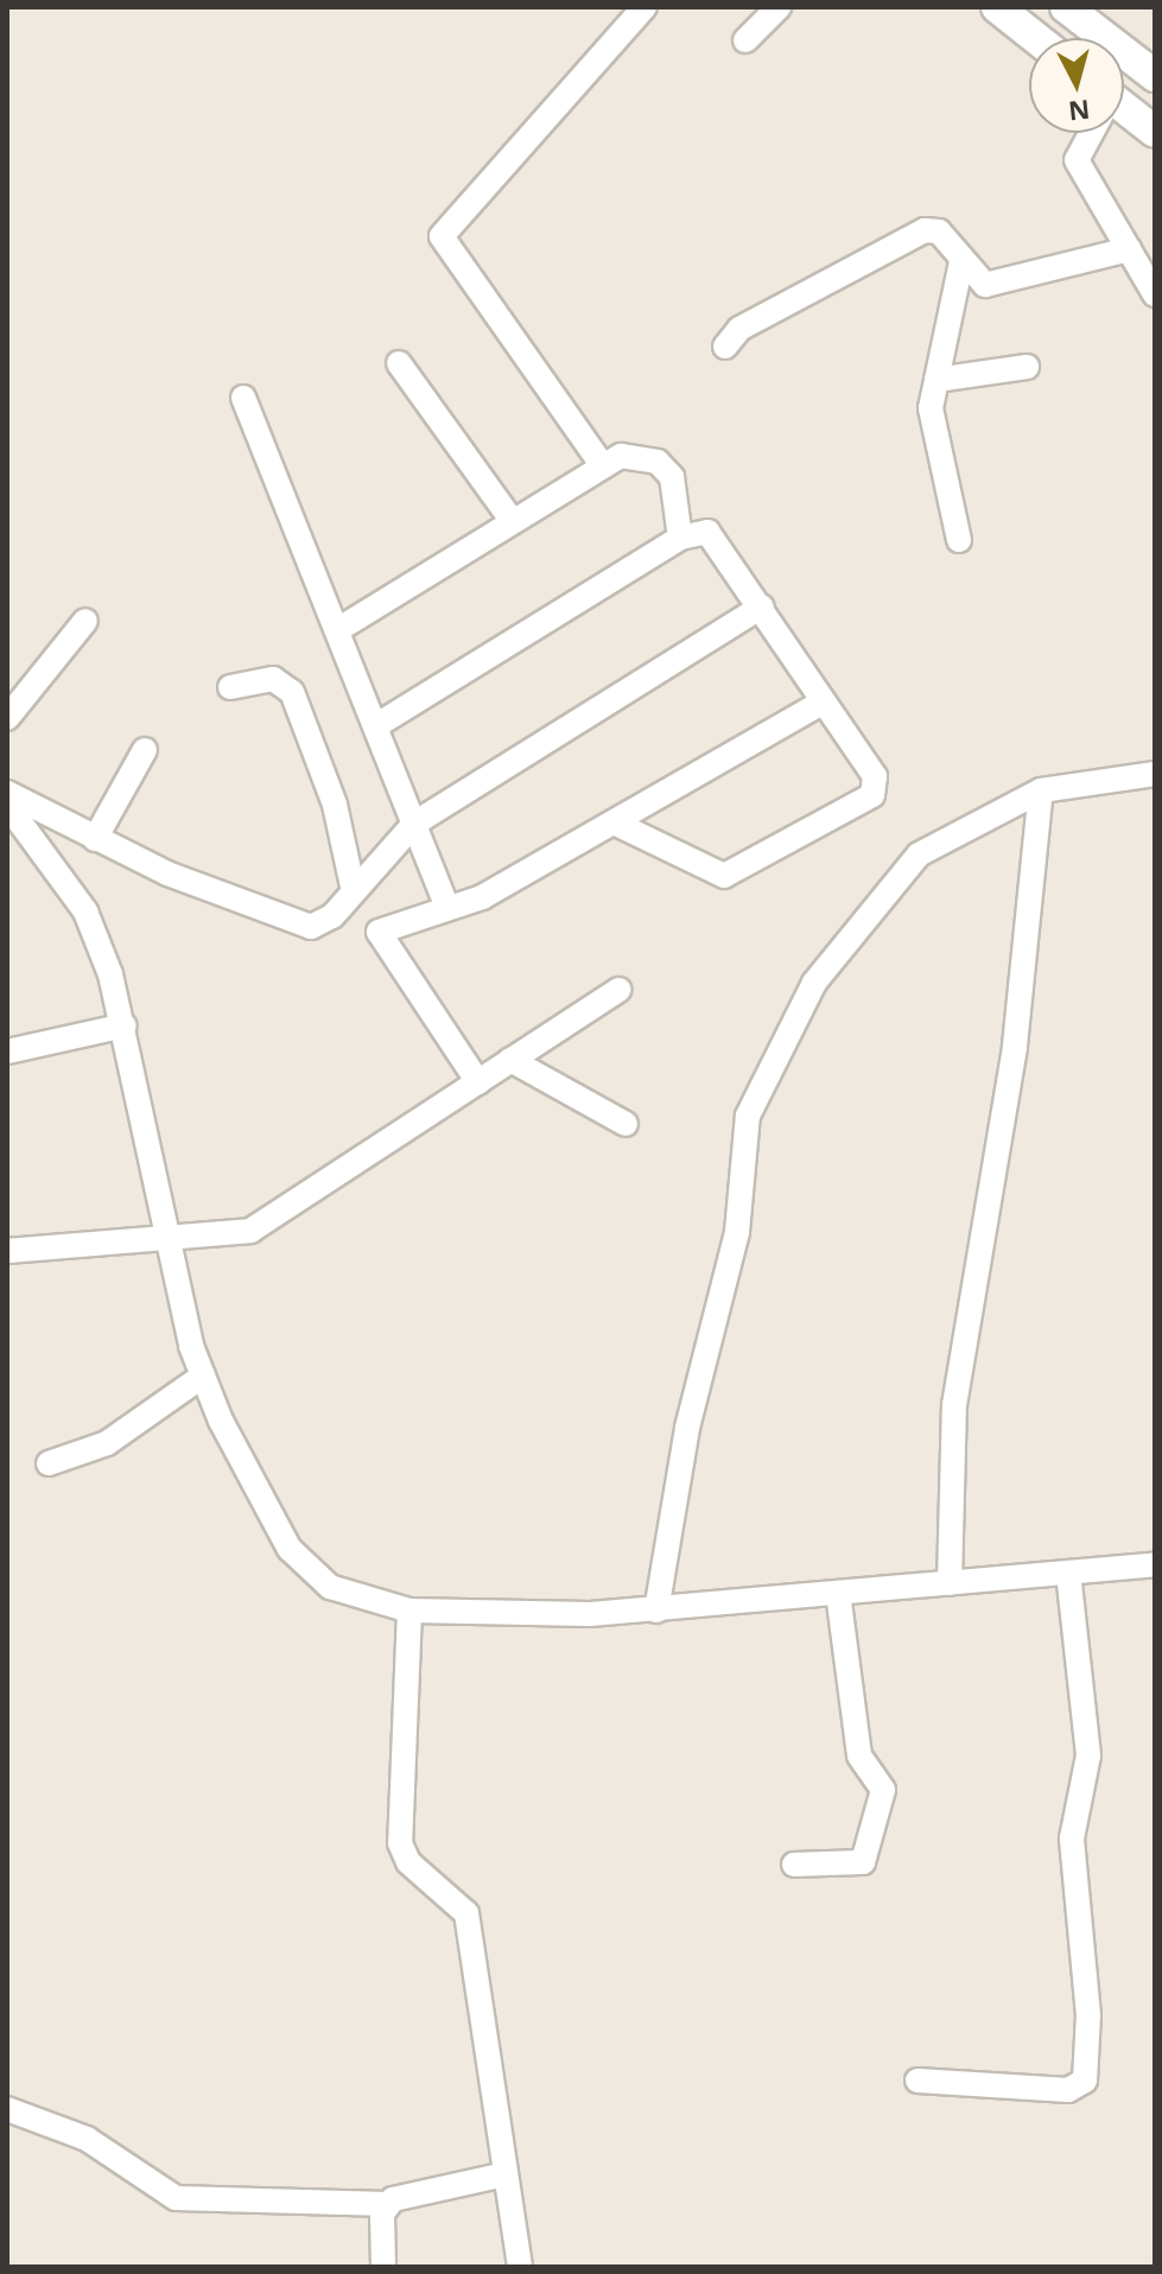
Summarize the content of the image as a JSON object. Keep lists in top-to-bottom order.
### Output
{
  "north": "bottom"
}
